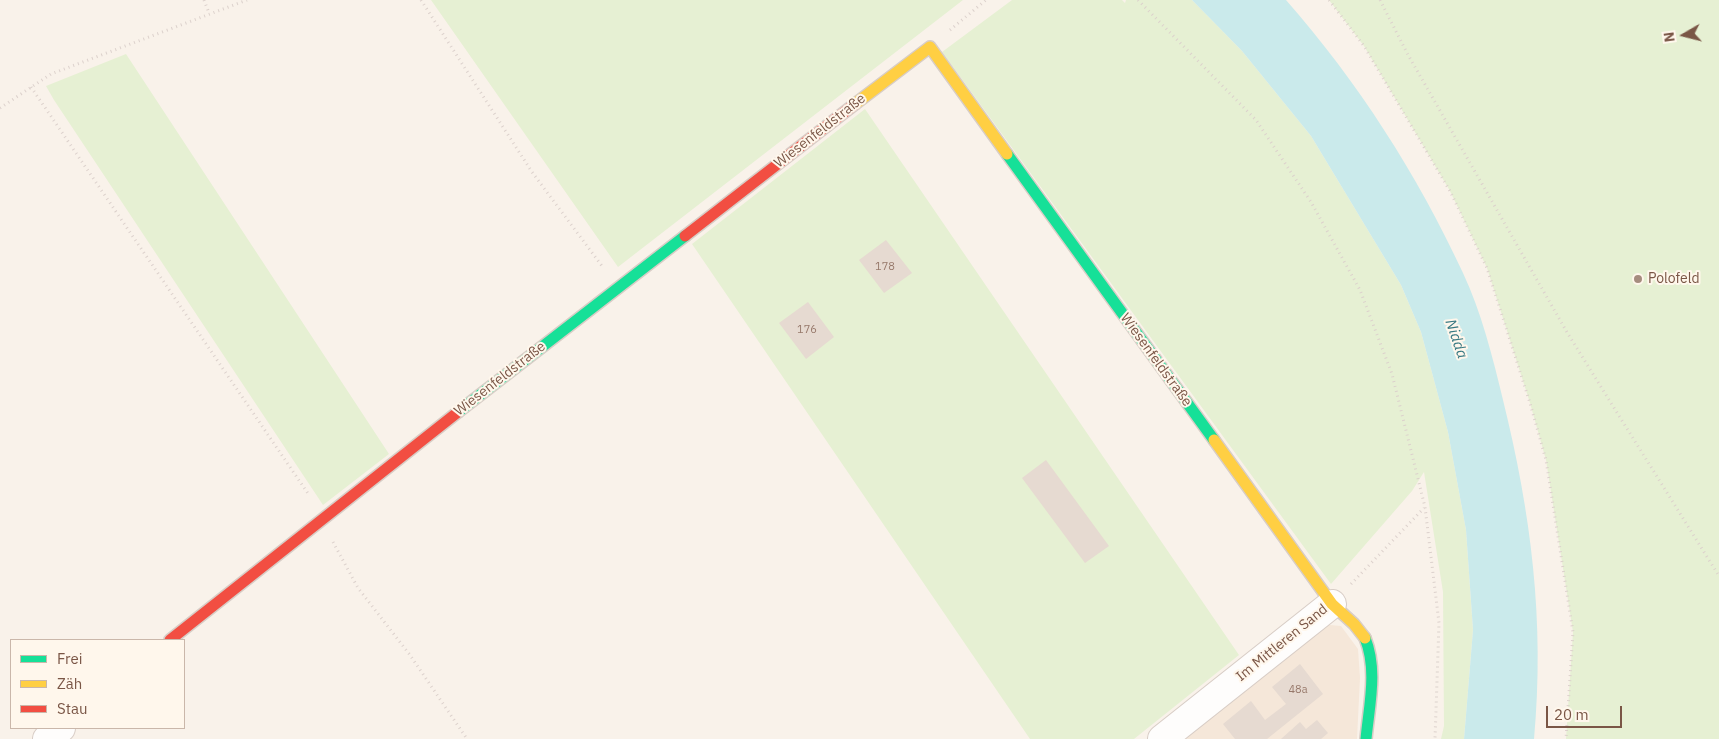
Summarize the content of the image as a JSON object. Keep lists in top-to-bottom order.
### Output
{
  "streets": {
    "street": ["Wiesenfeldstraße", "Im Mittleren Sand"]
  },
  "crossings": [
    ["Wiesenfeldstraße", "Im Mittleren Sand"]
  ],
  "water": ["Nidda"],
  "places": ["Polofeld"],
  "house_numbers": ["178", "176", "48a"],
  "legend": ["Frei", "Zäh", "Stau"],
  "scale_bar": "20 m",
  "north": "left"
}
